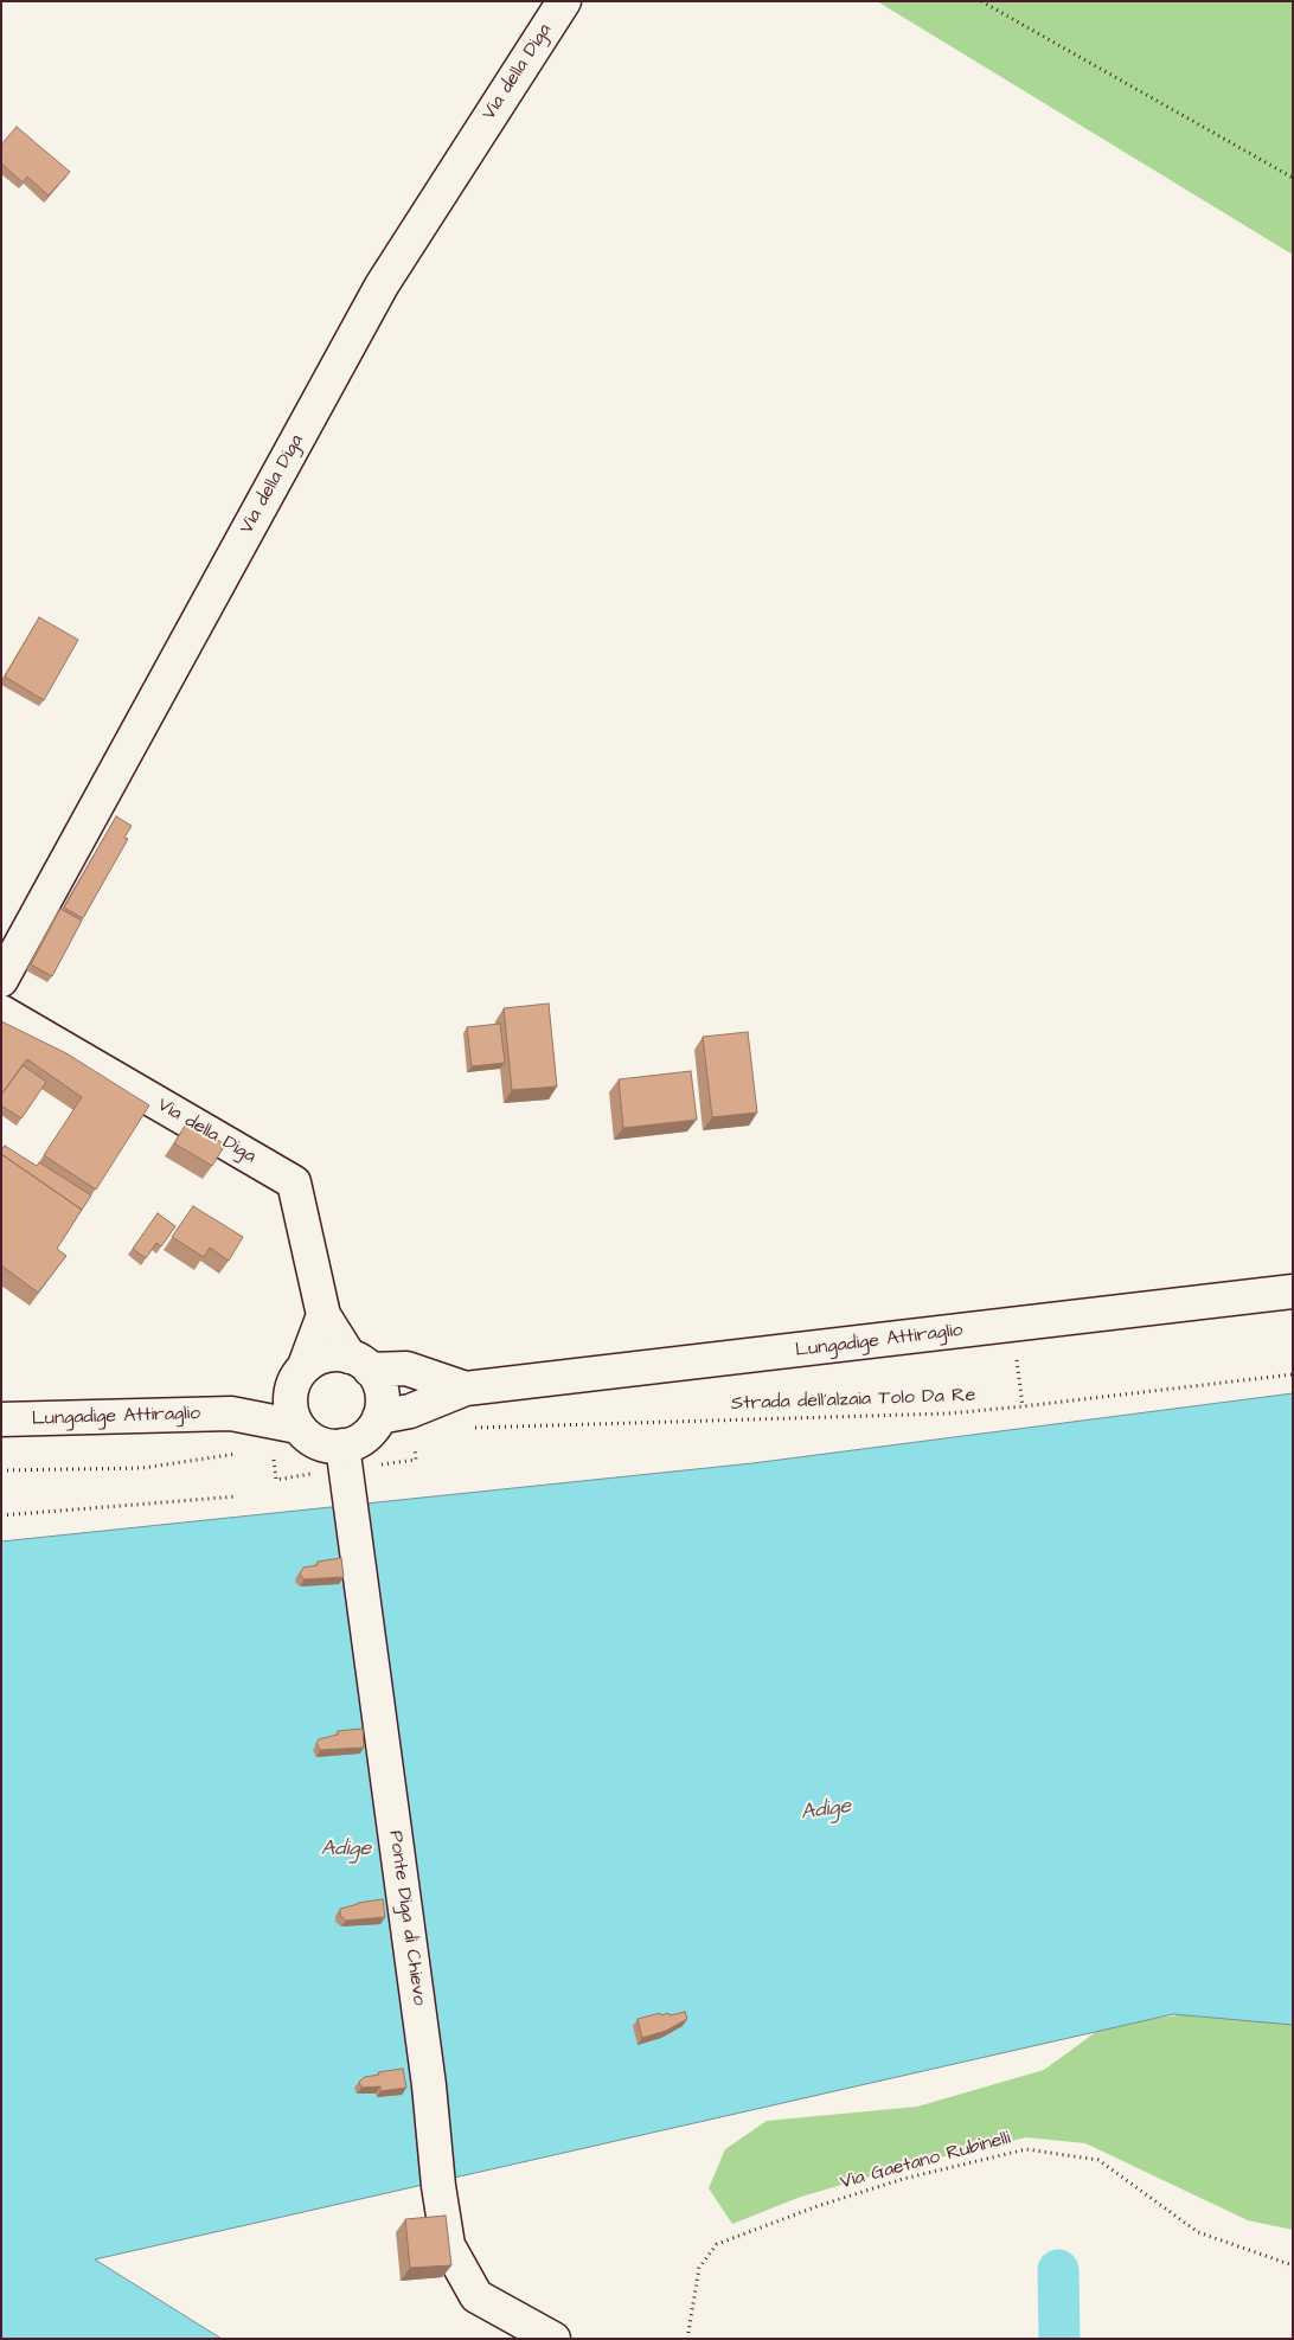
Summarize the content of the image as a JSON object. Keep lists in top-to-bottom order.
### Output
{
  "streets": {
    "street": ["Via della Diga", "Lungadige Attiraglio", "Ponte Diga di Chievo"],
    "path": ["Strada dell'alzaia Tolo Da Re", "Via Gaetano Rubinelli"]
  },
  "crossings": [
    ["Via della Diga", "Lungadige Attiraglio"],
    ["Lungadige Attiraglio", "Ponte Diga di Chievo"]
  ],
  "water": ["Adige"]
}
